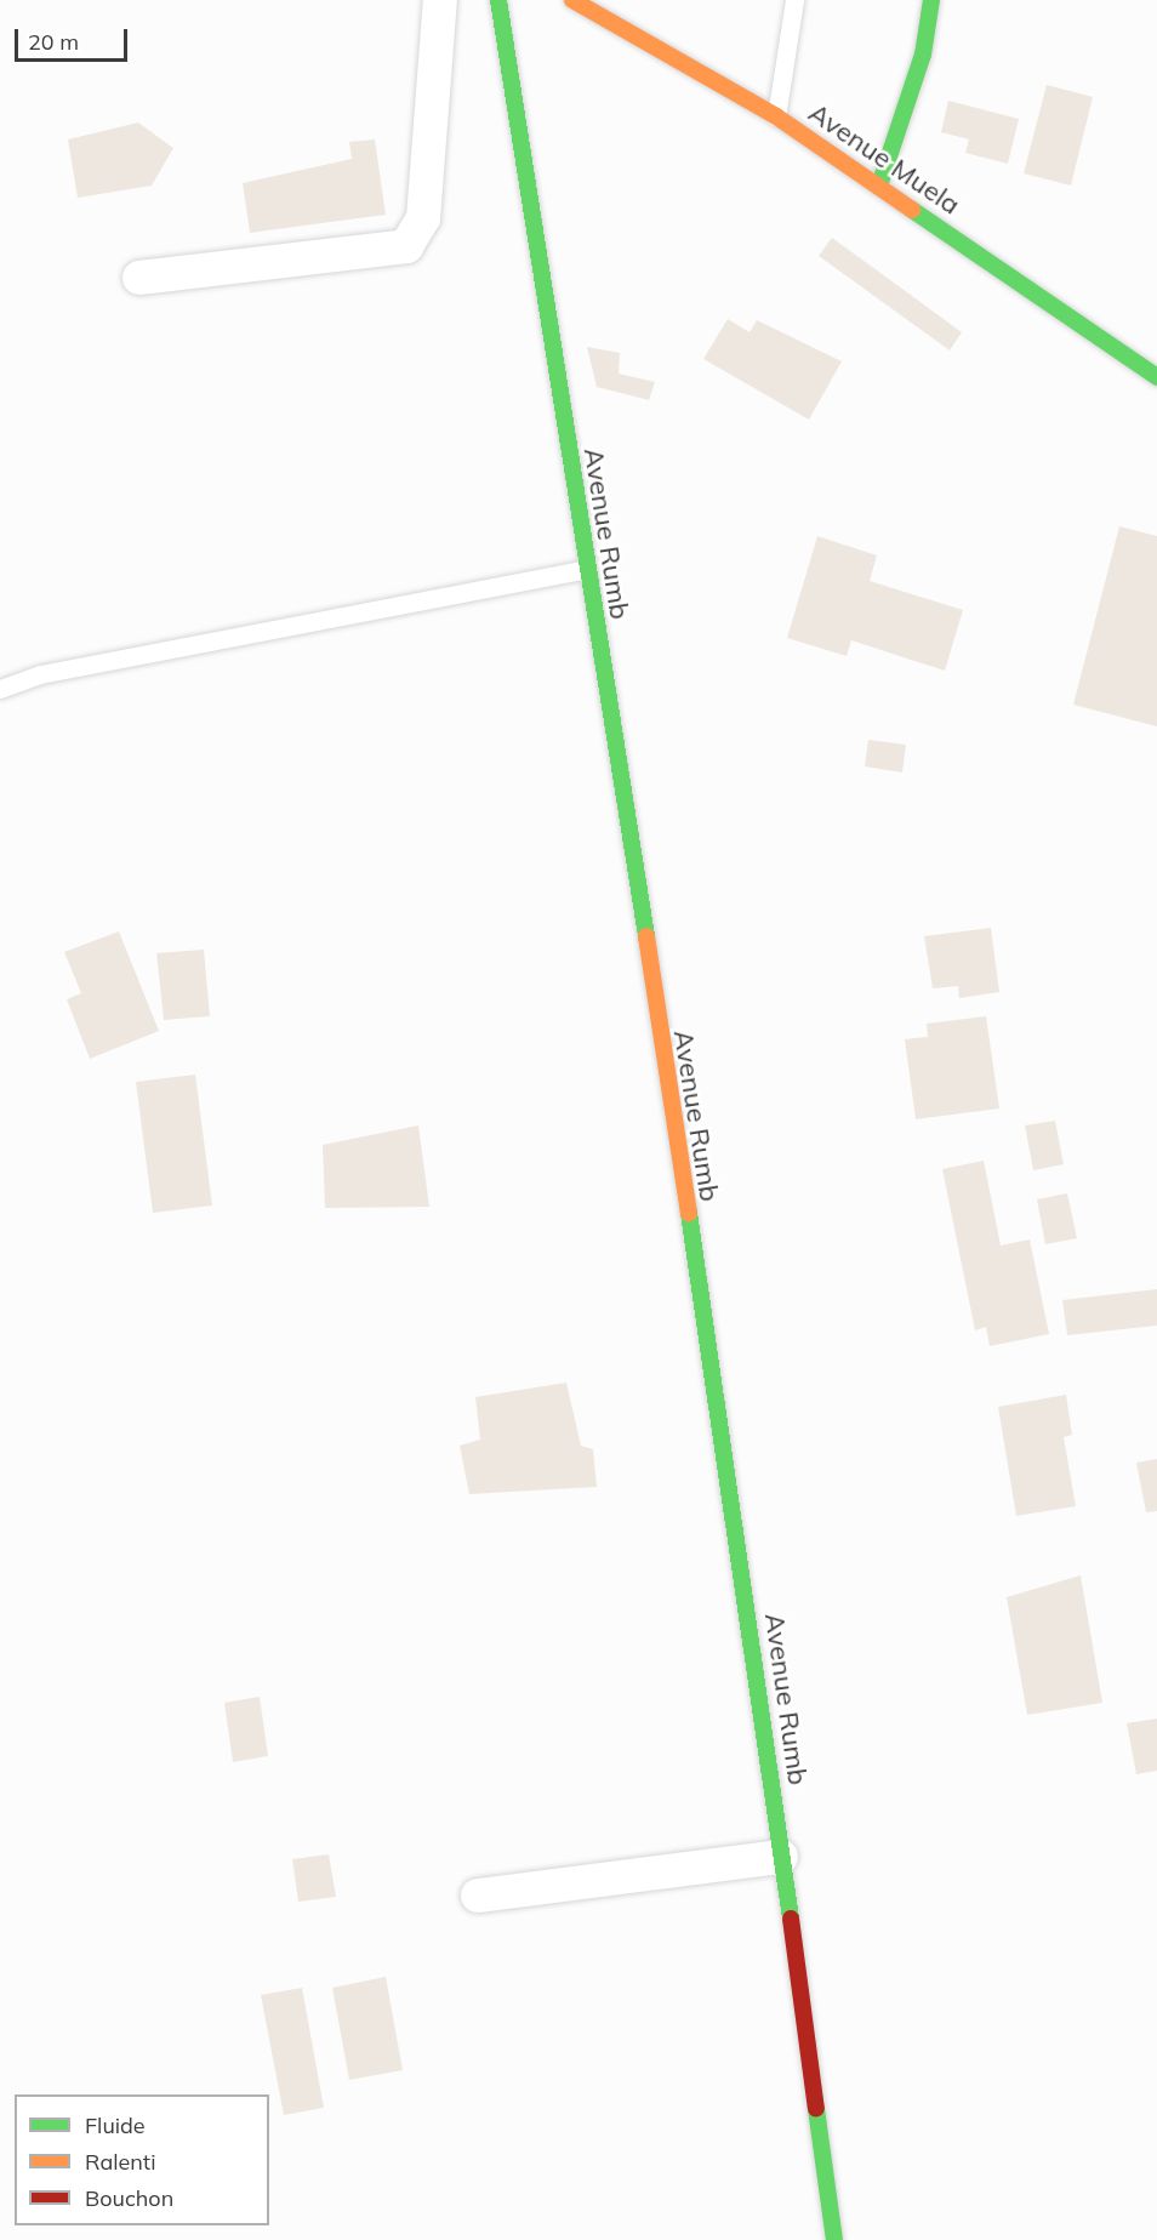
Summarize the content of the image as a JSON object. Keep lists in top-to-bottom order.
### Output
{
  "streets": {
    "street": ["Avenue Muela", "Avenue Rumb"]
  },
  "legend": ["Fluide", "Ralenti", "Bouchon"],
  "scale_bar": "20 m"
}
